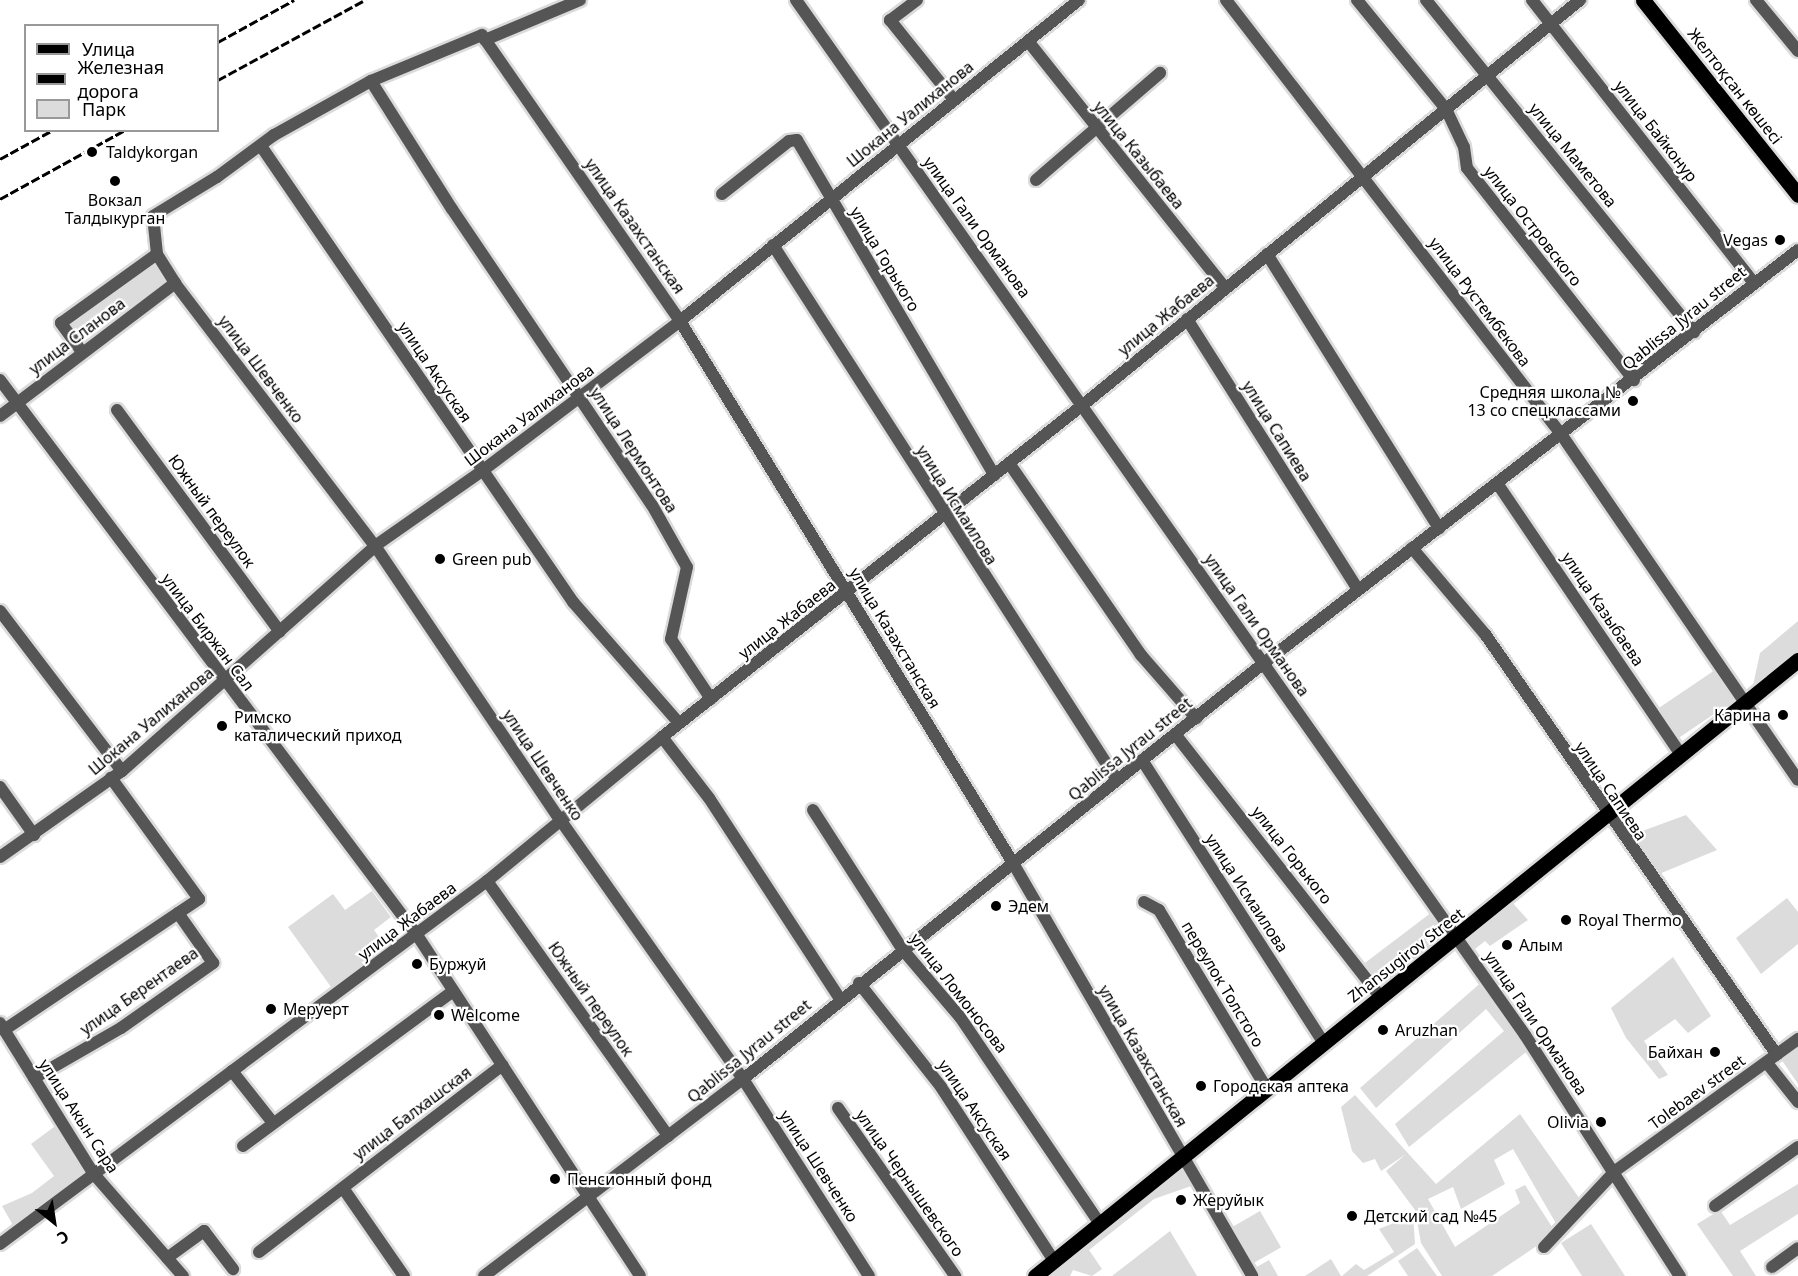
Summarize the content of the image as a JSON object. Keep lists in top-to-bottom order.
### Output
{
  "streets": {
    "main road": ["Желтоқсан көшесі", "Zhansugirov Street"],
    "street": [
      "Шокана Уалиханова",
      "улица Байконур",
      "улица Казыбаева",
      "улица Маметова",
      "улица Казахстанская",
      "улица Островского",
      "улица Гали Орманова",
      "улица Горького",
      "улица Рустембекова",
      "улица Жабаева",
      "Qablissa Jyrau street",
      "улица Сланова",
      "улица Шевченко",
      "улица Аксуская",
      "улица Сапиева",
      "улица Лермонтова",
      "улица Исмаилова",
      "Южный переулок",
      "улица Биржан Сал",
      "переулок Толстого",
      "улица Берентаева",
      "улица Ломоносова",
      "Tolebaev street",
      "улица Балхашская",
      "улица Акын Сара",
      "улица Чернышевского"
    ]
  },
  "crossings": [
    ["Шокана Уалиханова", "улица Казыбаева"],
    ["Шокана Уалиханова", "улица Казахстанская"],
    ["Шокана Уалиханова", "улица Гали Орманова"],
    ["Шокана Уалиханова", "улица Горького"],
    ["Шокана Уалиханова", "улица Шевченко"],
    ["Шокана Уалиханова", "улица Аксуская"],
    ["Шокана Уалиханова", "улица Лермонтова"],
    ["Шокана Уалиханова", "улица Исмаилова"],
    ["Шокана Уалиханова", "Южный переулок"],
    ["Шокана Уалиханова", "улица Биржан Сал"],
    ["улица Байконур", "улица Жабаева"],
    ["улица Байконур", "Qablissa Jyrau street"],
    ["улица Казыбаева", "улица Жабаева"],
    ["улица Казыбаева", "Qablissa Jyrau street"],
    ["улица Казыбаева", "Zhansugirov Street"],
    ["улица Маметова", "улица Жабаева"],
    ["улица Маметова", "Qablissa Jyrau street"],
    ["улица Казахстанская", "улица Жабаева"],
    ["улица Казахстанская", "Qablissa Jyrau street"],
    ["улица Казахстанская", "Zhansugirov Street"],
    ["улица Островского", "улица Жабаева"],
    ["улица Островского", "Qablissa Jyrau street"],
    ["улица Гали Орманова", "улица Жабаева"],
    ["улица Гали Орманова", "Qablissa Jyrau street"],
    ["улица Гали Орманова", "Zhansugirov Street"],
    ["улица Гали Орманова", "Tolebaev street"],
    ["улица Горького", "улица Жабаева"],
    ["улица Горького", "Qablissa Jyrau street"],
    ["улица Горького", "Zhansugirov Street"],
    ["улица Рустембекова", "улица Жабаева"],
    ["улица Рустембекова", "Qablissa Jyrau street"],
    ["улица Рустембекова", "Zhansugirov Street"],
    ["улица Жабаева", "улица Шевченко"],
    ["улица Жабаева", "улица Аксуская"],
    ["улица Жабаева", "улица Сапиева"],
    ["улица Жабаева", "улица Лермонтова"],
    ["улица Жабаева", "улица Исмаилова"],
    ["улица Жабаева", "Южный переулок"],
    ["улица Жабаева", "улица Биржан Сал"],
    ["улица Жабаева", "улица Акын Сара"],
    ["Qablissa Jyrau street", "улица Шевченко"],
    ["Qablissa Jyrau street", "улица Аксуская"],
    ["Qablissa Jyrau street", "улица Сапиева"],
    ["Qablissa Jyrau street", "улица Исмаилова"],
    ["Qablissa Jyrau street", "Южный переулок"],
    ["Qablissa Jyrau street", "улица Биржан Сал"],
    ["Qablissa Jyrau street", "улица Ломоносова"],
    ["улица Сланова", "улица Шевченко"],
    ["улица Сланова", "улица Биржан Сал"],
    ["улица Аксуская", "Zhansugirov Street"],
    ["улица Сапиева", "Zhansugirov Street"],
    ["улица Сапиева", "Tolebaev street"],
    ["улица Исмаилова", "Zhansugirov Street"],
    ["улица Биржан Сал", "улица Балхашская"],
    ["Zhansugirov Street", "переулок Толстого"],
    ["Zhansugirov Street", "улица Ломоносова"],
    ["улица Берентаева", "улица Акын Сара"]
  ],
  "places": [
    "Taldykorgan",
    "Вокзал Талдыкурган",
    "Vegas",
    "Средняя школа № 13 со спецклассами",
    "Green pub",
    "Карина",
    "Римско каталический приход",
    "Эдем",
    "Royal Thermo",
    "Алым",
    "Буржуй",
    "Меруерт",
    "Welcome",
    "Aruzhan",
    "Байхан",
    "Городская аптека",
    "Olivia",
    "Пенсионный фонд",
    "Жеруйык",
    "Детский сад №45"
  ],
  "legend": ["Улица", "Железная дорога", "Парк"],
  "north": "bottom right"
}
